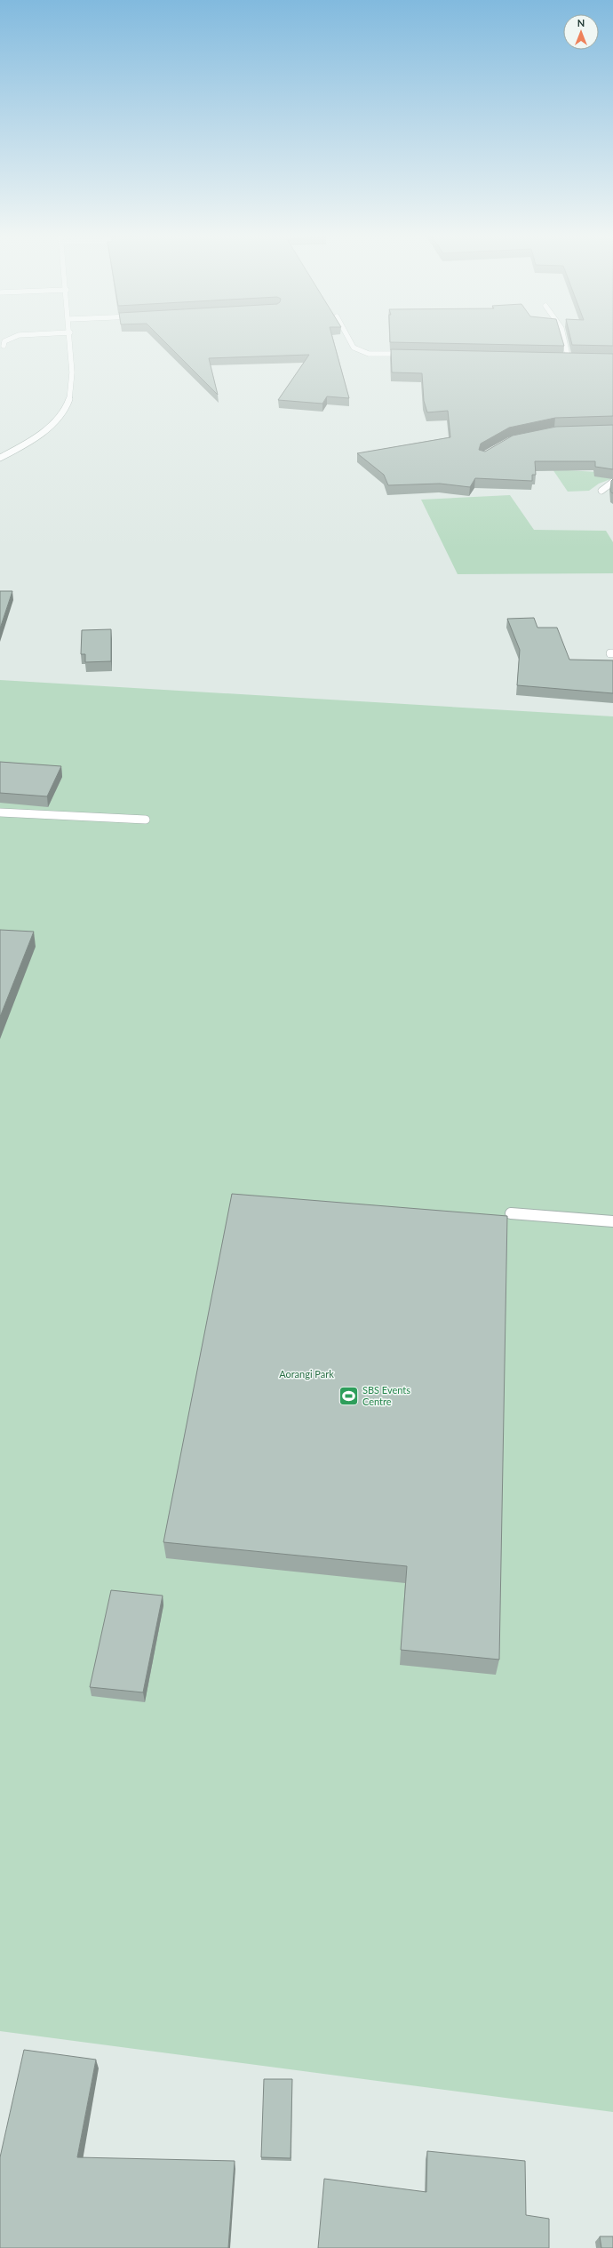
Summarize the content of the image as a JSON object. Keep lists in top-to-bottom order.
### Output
{
  "parks": ["Aorangi Park"],
  "places": {
    "sports": ["SBS Events Centre"]
  },
  "north": "top"
}
